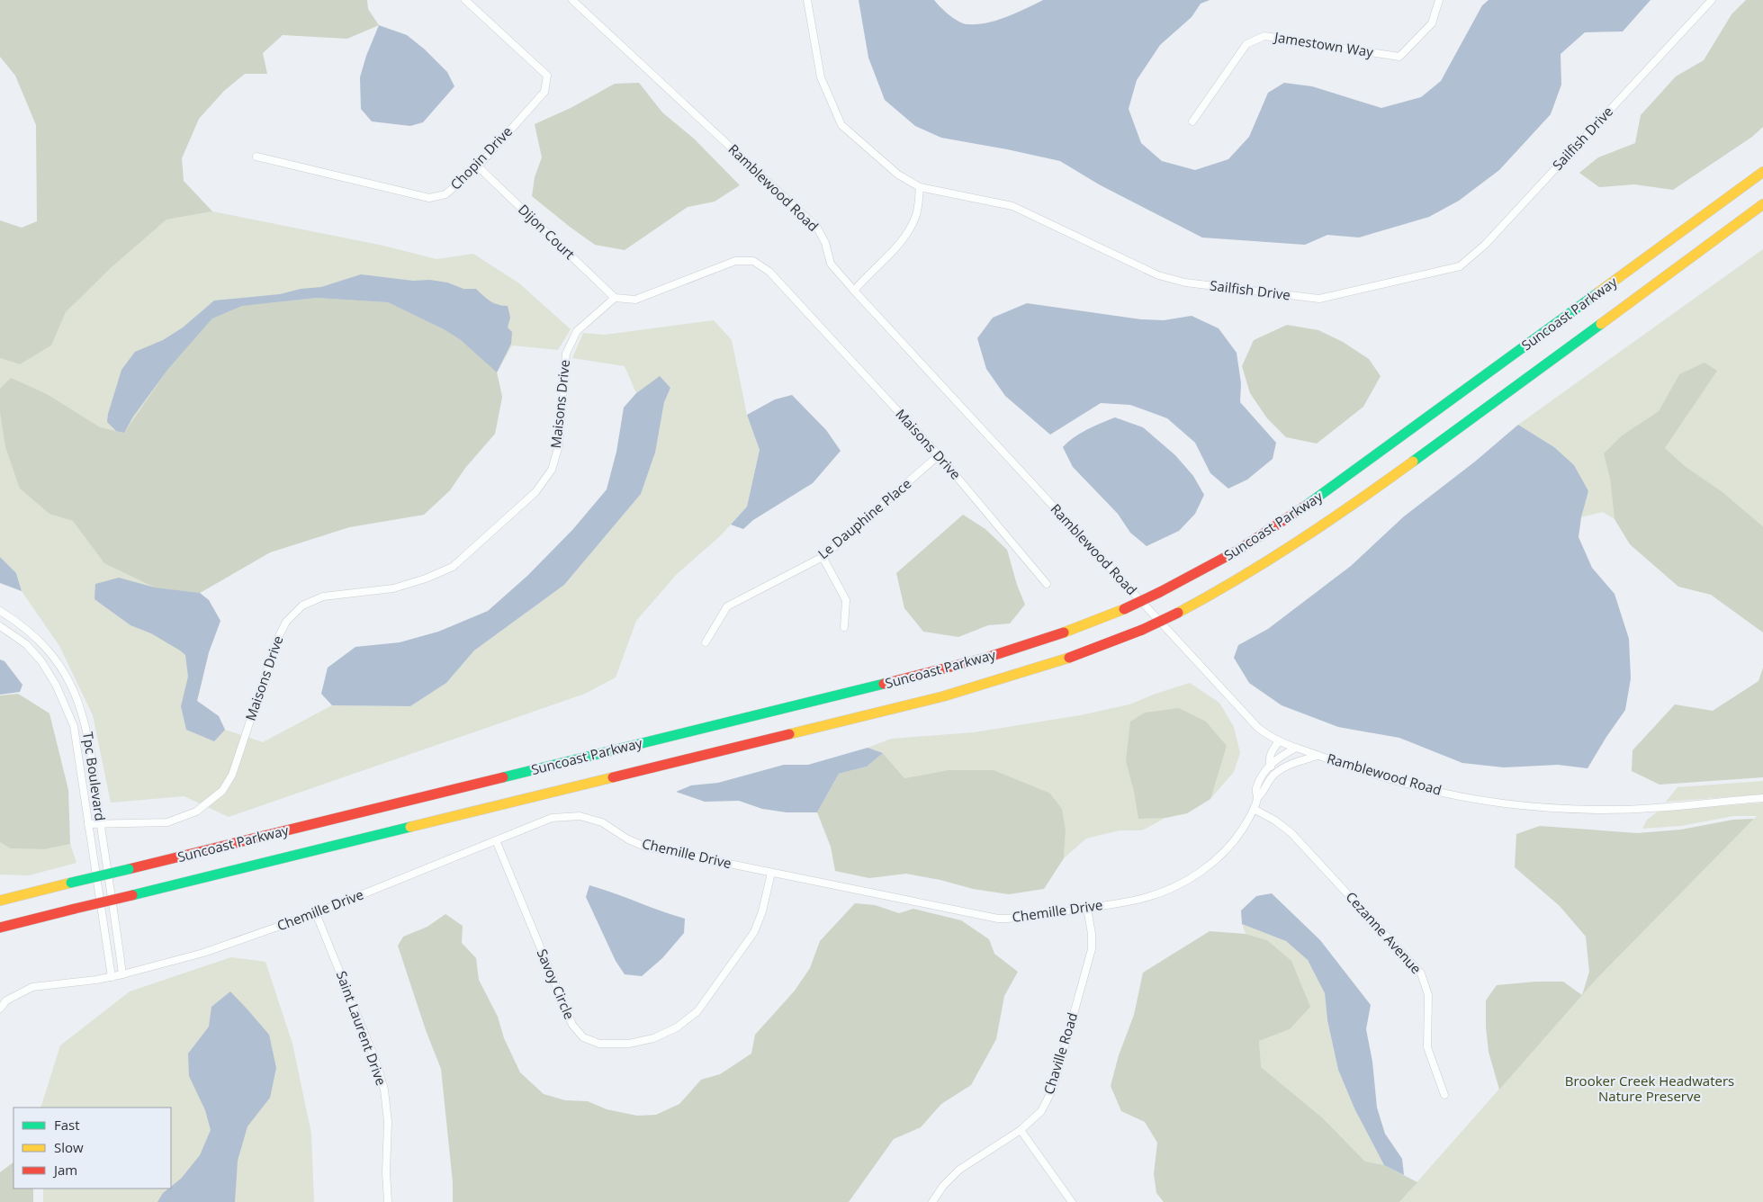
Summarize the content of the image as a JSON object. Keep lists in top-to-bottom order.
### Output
{
  "streets": {
    "highway": ["Suncoast Parkway"],
    "street": [
      "Jamestown Way",
      "Sailfish Drive",
      "Chopin Drive",
      "Ramblewood Road",
      "Dijon Court",
      "Maisons Drive",
      "Le Dauphine Place",
      "Tpc Boulevard",
      "Chemille Drive",
      "Cezanne Avenue",
      "Savoy Circle",
      "Saint Laurent Drive",
      "Chaville Road"
    ]
  },
  "crossings": [
    ["Chopin Drive", "Dijon Court"],
    ["Ramblewood Road", "Chemille Drive"],
    ["Dijon Court", "Maisons Drive"],
    ["Maisons Drive", "Le Dauphine Place"],
    ["Maisons Drive", "Tpc Boulevard"],
    ["Tpc Boulevard", "Chemille Drive"],
    ["Chemille Drive", "Cezanne Avenue"],
    ["Chemille Drive", "Savoy Circle"],
    ["Chemille Drive", "Saint Laurent Drive"],
    ["Chemille Drive", "Chaville Road"]
  ],
  "parks": ["Brooker Creek Headwaters Nature Preserve"],
  "legend": ["Fast", "Slow", "Jam"]
}
